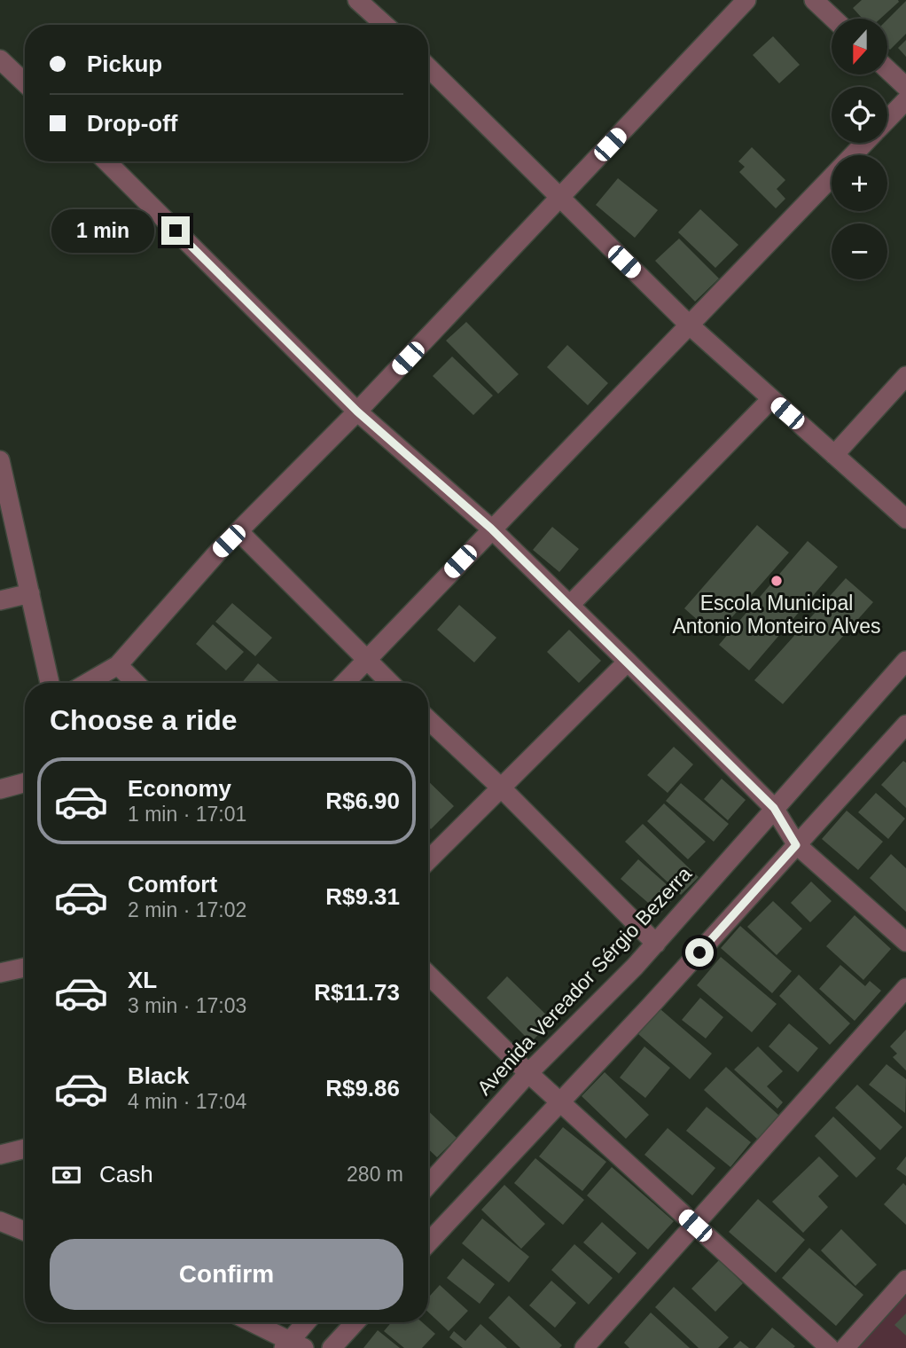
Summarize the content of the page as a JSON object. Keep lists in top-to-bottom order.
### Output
{
  "streets": {
    "street": ["Avenida Vereador Sérgio Bezerra"]
  },
  "places": ["Escola Municipal Antonio Monteiro Alves"],
  "north": "bottom",
  "page": {
    "map_buttons": ["+", "−"],
    "banner": ["Pickup", "Drop-off"],
    "bubble": "1 min",
    "heading": "Choose a ride",
    "list": [
      {
        "name": "Economy",
        "note": "1 min · 17:01",
        "value": "R$6.90"
      },
      {
        "name": "Comfort",
        "note": "2 min · 17:02",
        "value": "R$9.31"
      },
      {
        "name": "XL",
        "note": "3 min · 17:03",
        "value": "R$11.73"
      },
      {
        "name": "Black",
        "note": "4 min · 17:04",
        "value": "R$9.86"
      }
    ],
    "pay": ["Cash", "280 m"],
    "buttons": "Confirm"
  }
}
